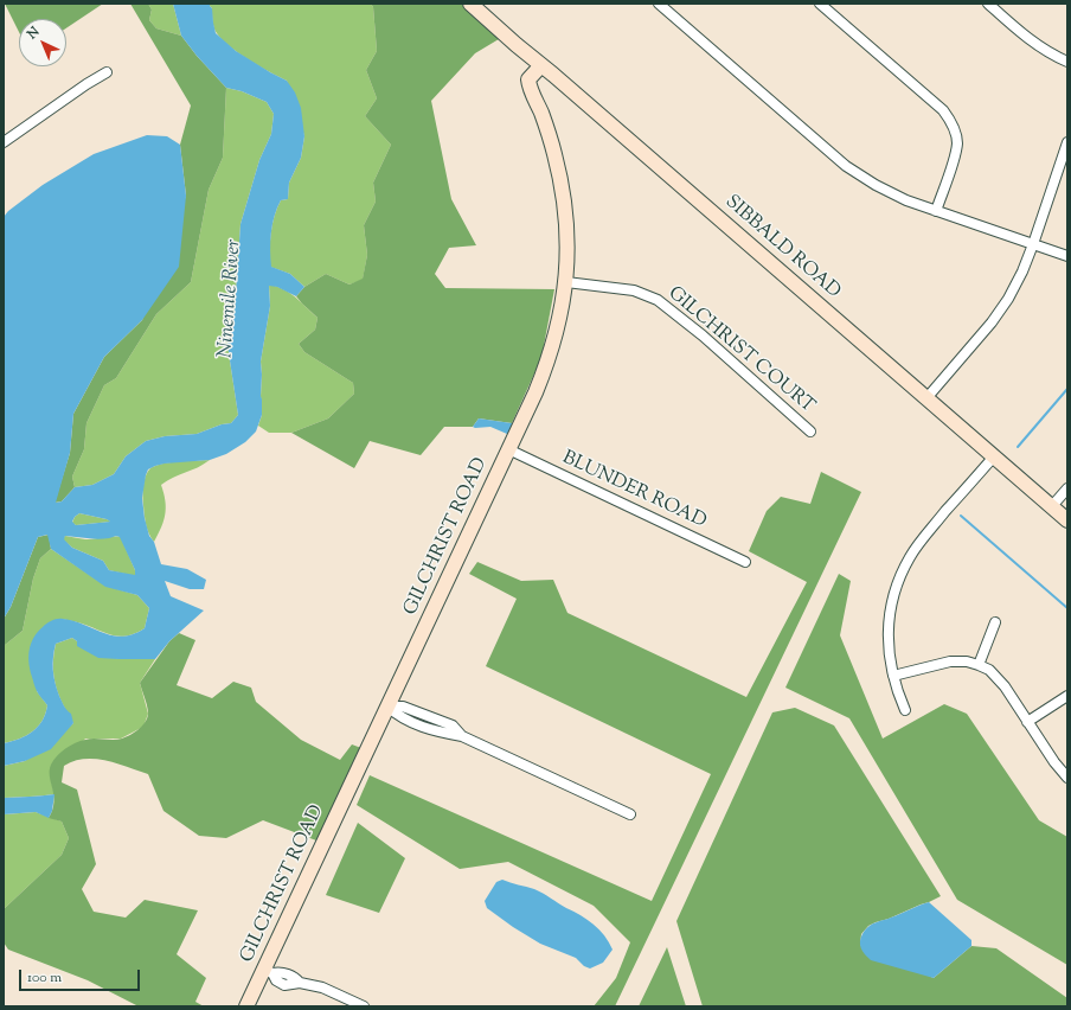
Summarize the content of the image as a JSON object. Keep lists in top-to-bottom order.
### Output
{
  "streets": {
    "street": [
      "SIBBALD ROAD",
      "GILCHRIST COURT",
      "BLUNDER ROAD",
      "GILCHRIST ROAD"
    ]
  },
  "crossings": [
    ["SIBBALD ROAD", "GILCHRIST ROAD"],
    ["GILCHRIST COURT", "GILCHRIST ROAD"],
    ["BLUNDER ROAD", "GILCHRIST ROAD"]
  ],
  "water": ["Ninemile River"],
  "scale_bar": "100 m",
  "north": "top left"
}
